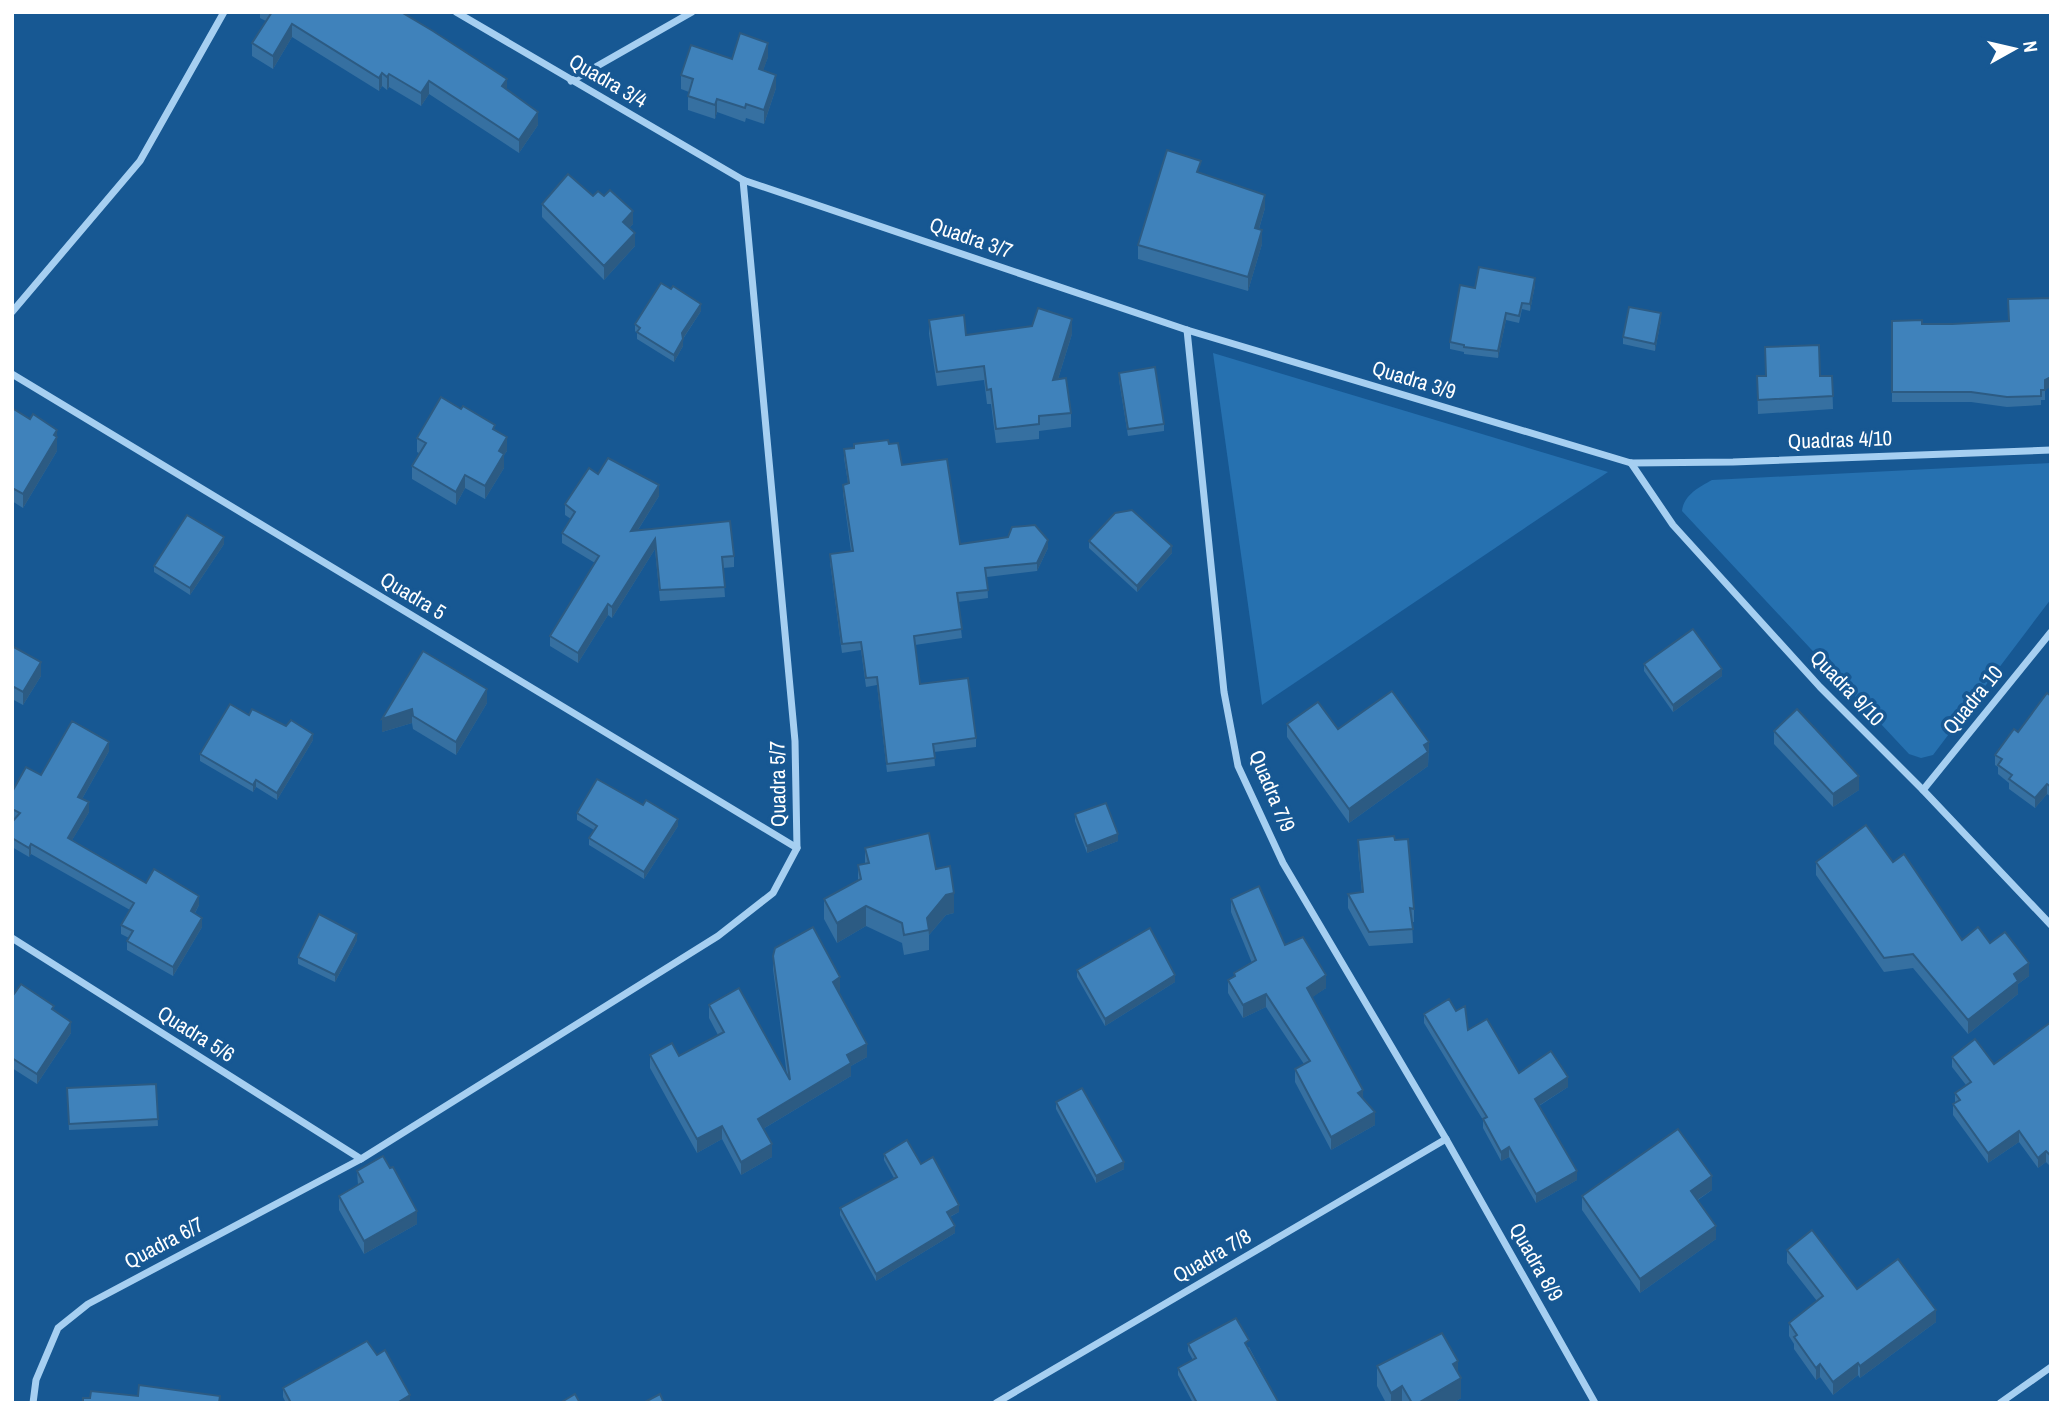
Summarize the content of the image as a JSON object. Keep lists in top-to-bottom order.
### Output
{
  "streets": {
    "street": [
      "Quadra 3/4",
      "Quadra 3/7",
      "Quadra 3/9",
      "Quadras 4/10",
      "Quadra 5",
      "Quadra 9/10",
      "Quadra 10",
      "Quadra 5/7",
      "Quadra 7/9",
      "Quadra 5/6",
      "Quadra 6/7",
      "Quadra 7/8",
      "Quadra 8/9"
    ]
  },
  "crossings": [
    ["Quadra 3/4", "Quadra 3/7"],
    ["Quadra 3/4", "Quadra 5/7"],
    ["Quadra 3/7", "Quadra 3/9"],
    ["Quadra 3/7", "Quadra 5/7"],
    ["Quadra 3/7", "Quadra 7/9"],
    ["Quadra 3/9", "Quadras 4/10"],
    ["Quadra 3/9", "Quadra 9/10"],
    ["Quadra 3/9", "Quadra 7/9"],
    ["Quadras 4/10", "Quadra 9/10"],
    ["Quadra 5", "Quadra 5/7"],
    ["Quadra 9/10", "Quadra 10"],
    ["Quadra 5/7", "Quadra 5/6"],
    ["Quadra 5/7", "Quadra 6/7"],
    ["Quadra 7/9", "Quadra 7/8"],
    ["Quadra 7/9", "Quadra 8/9"],
    ["Quadra 5/6", "Quadra 6/7"],
    ["Quadra 7/8", "Quadra 8/9"]
  ],
  "north": "right"
}
